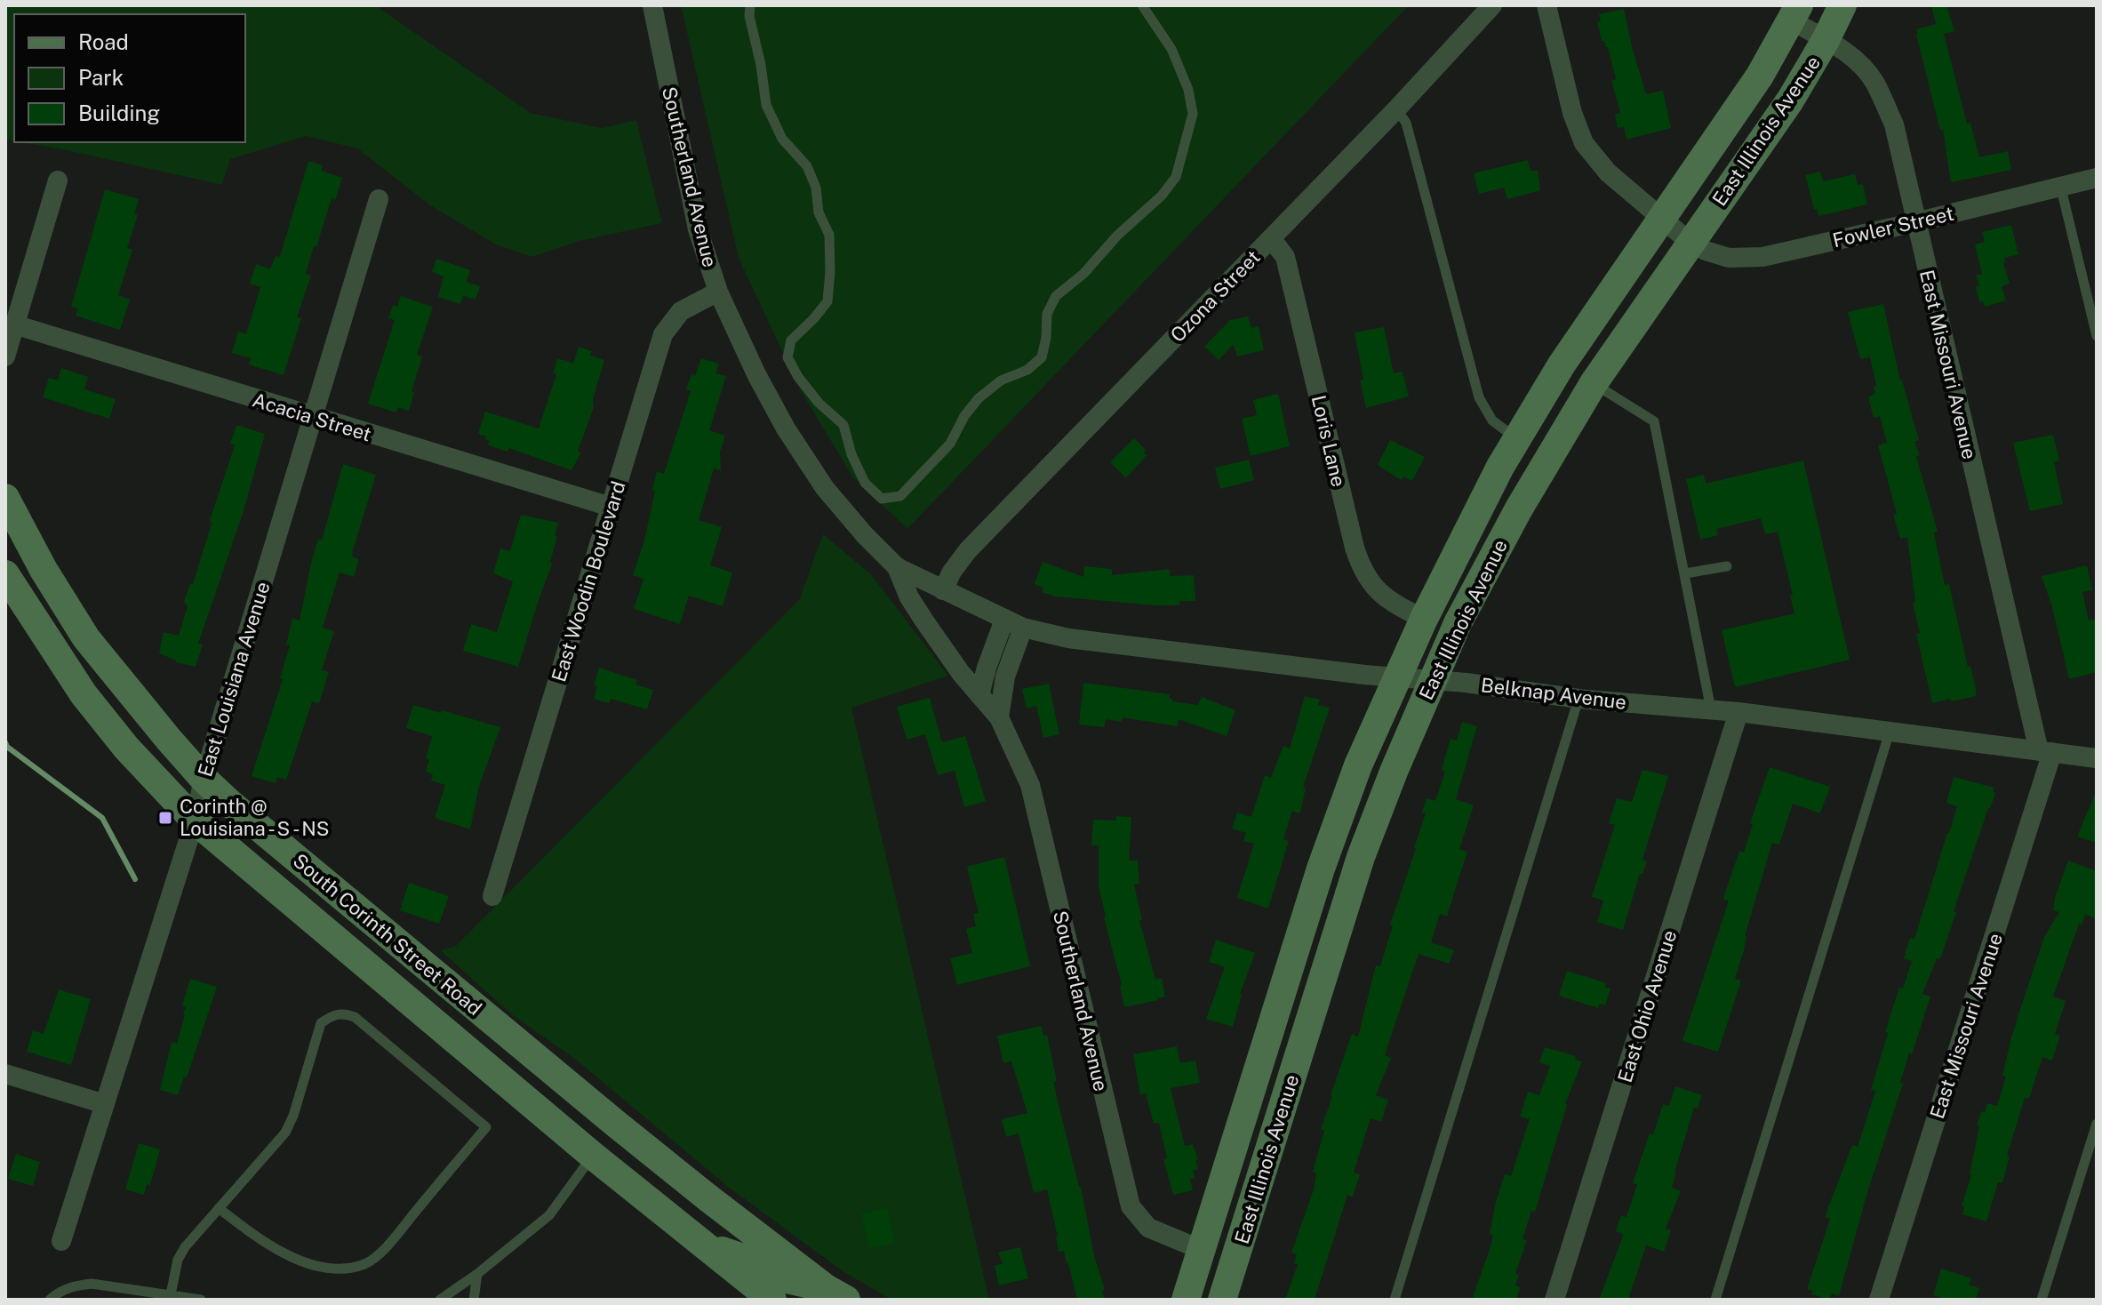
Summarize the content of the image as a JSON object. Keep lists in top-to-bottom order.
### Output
{
  "streets": {
    "main road": ["East Illinois Avenue", "South Corinth Street Road"],
    "street": [
      "Southerland Avenue",
      "Fowler Street",
      "Ozona Street",
      "East Missouri Avenue",
      "Acacia Street",
      "Loris Lane",
      "East Woodin Boulevard",
      "East Louisiana Avenue",
      "Belknap Avenue",
      "East Ohio Avenue"
    ]
  },
  "crossings": [
    ["East Illinois Avenue", "Southerland Avenue"],
    ["East Illinois Avenue", "Fowler Street"],
    ["East Illinois Avenue", "East Missouri Avenue"],
    ["East Illinois Avenue", "Loris Lane"],
    ["East Illinois Avenue", "Belknap Avenue"],
    ["Southerland Avenue", "East Woodin Boulevard"],
    ["Southerland Avenue", "Belknap Avenue"],
    ["Fowler Street", "East Missouri Avenue"],
    ["Ozona Street", "Loris Lane"],
    ["Ozona Street", "Belknap Avenue"],
    ["East Missouri Avenue", "Belknap Avenue"],
    ["Acacia Street", "East Woodin Boulevard"],
    ["Acacia Street", "East Louisiana Avenue"],
    ["East Louisiana Avenue", "South Corinth Street Road"],
    ["Belknap Avenue", "East Ohio Avenue"]
  ],
  "places": {
    "transit": ["Corinth @ Louisiana - S - NS"]
  },
  "legend": ["Road", "Park", "Building"]
}
